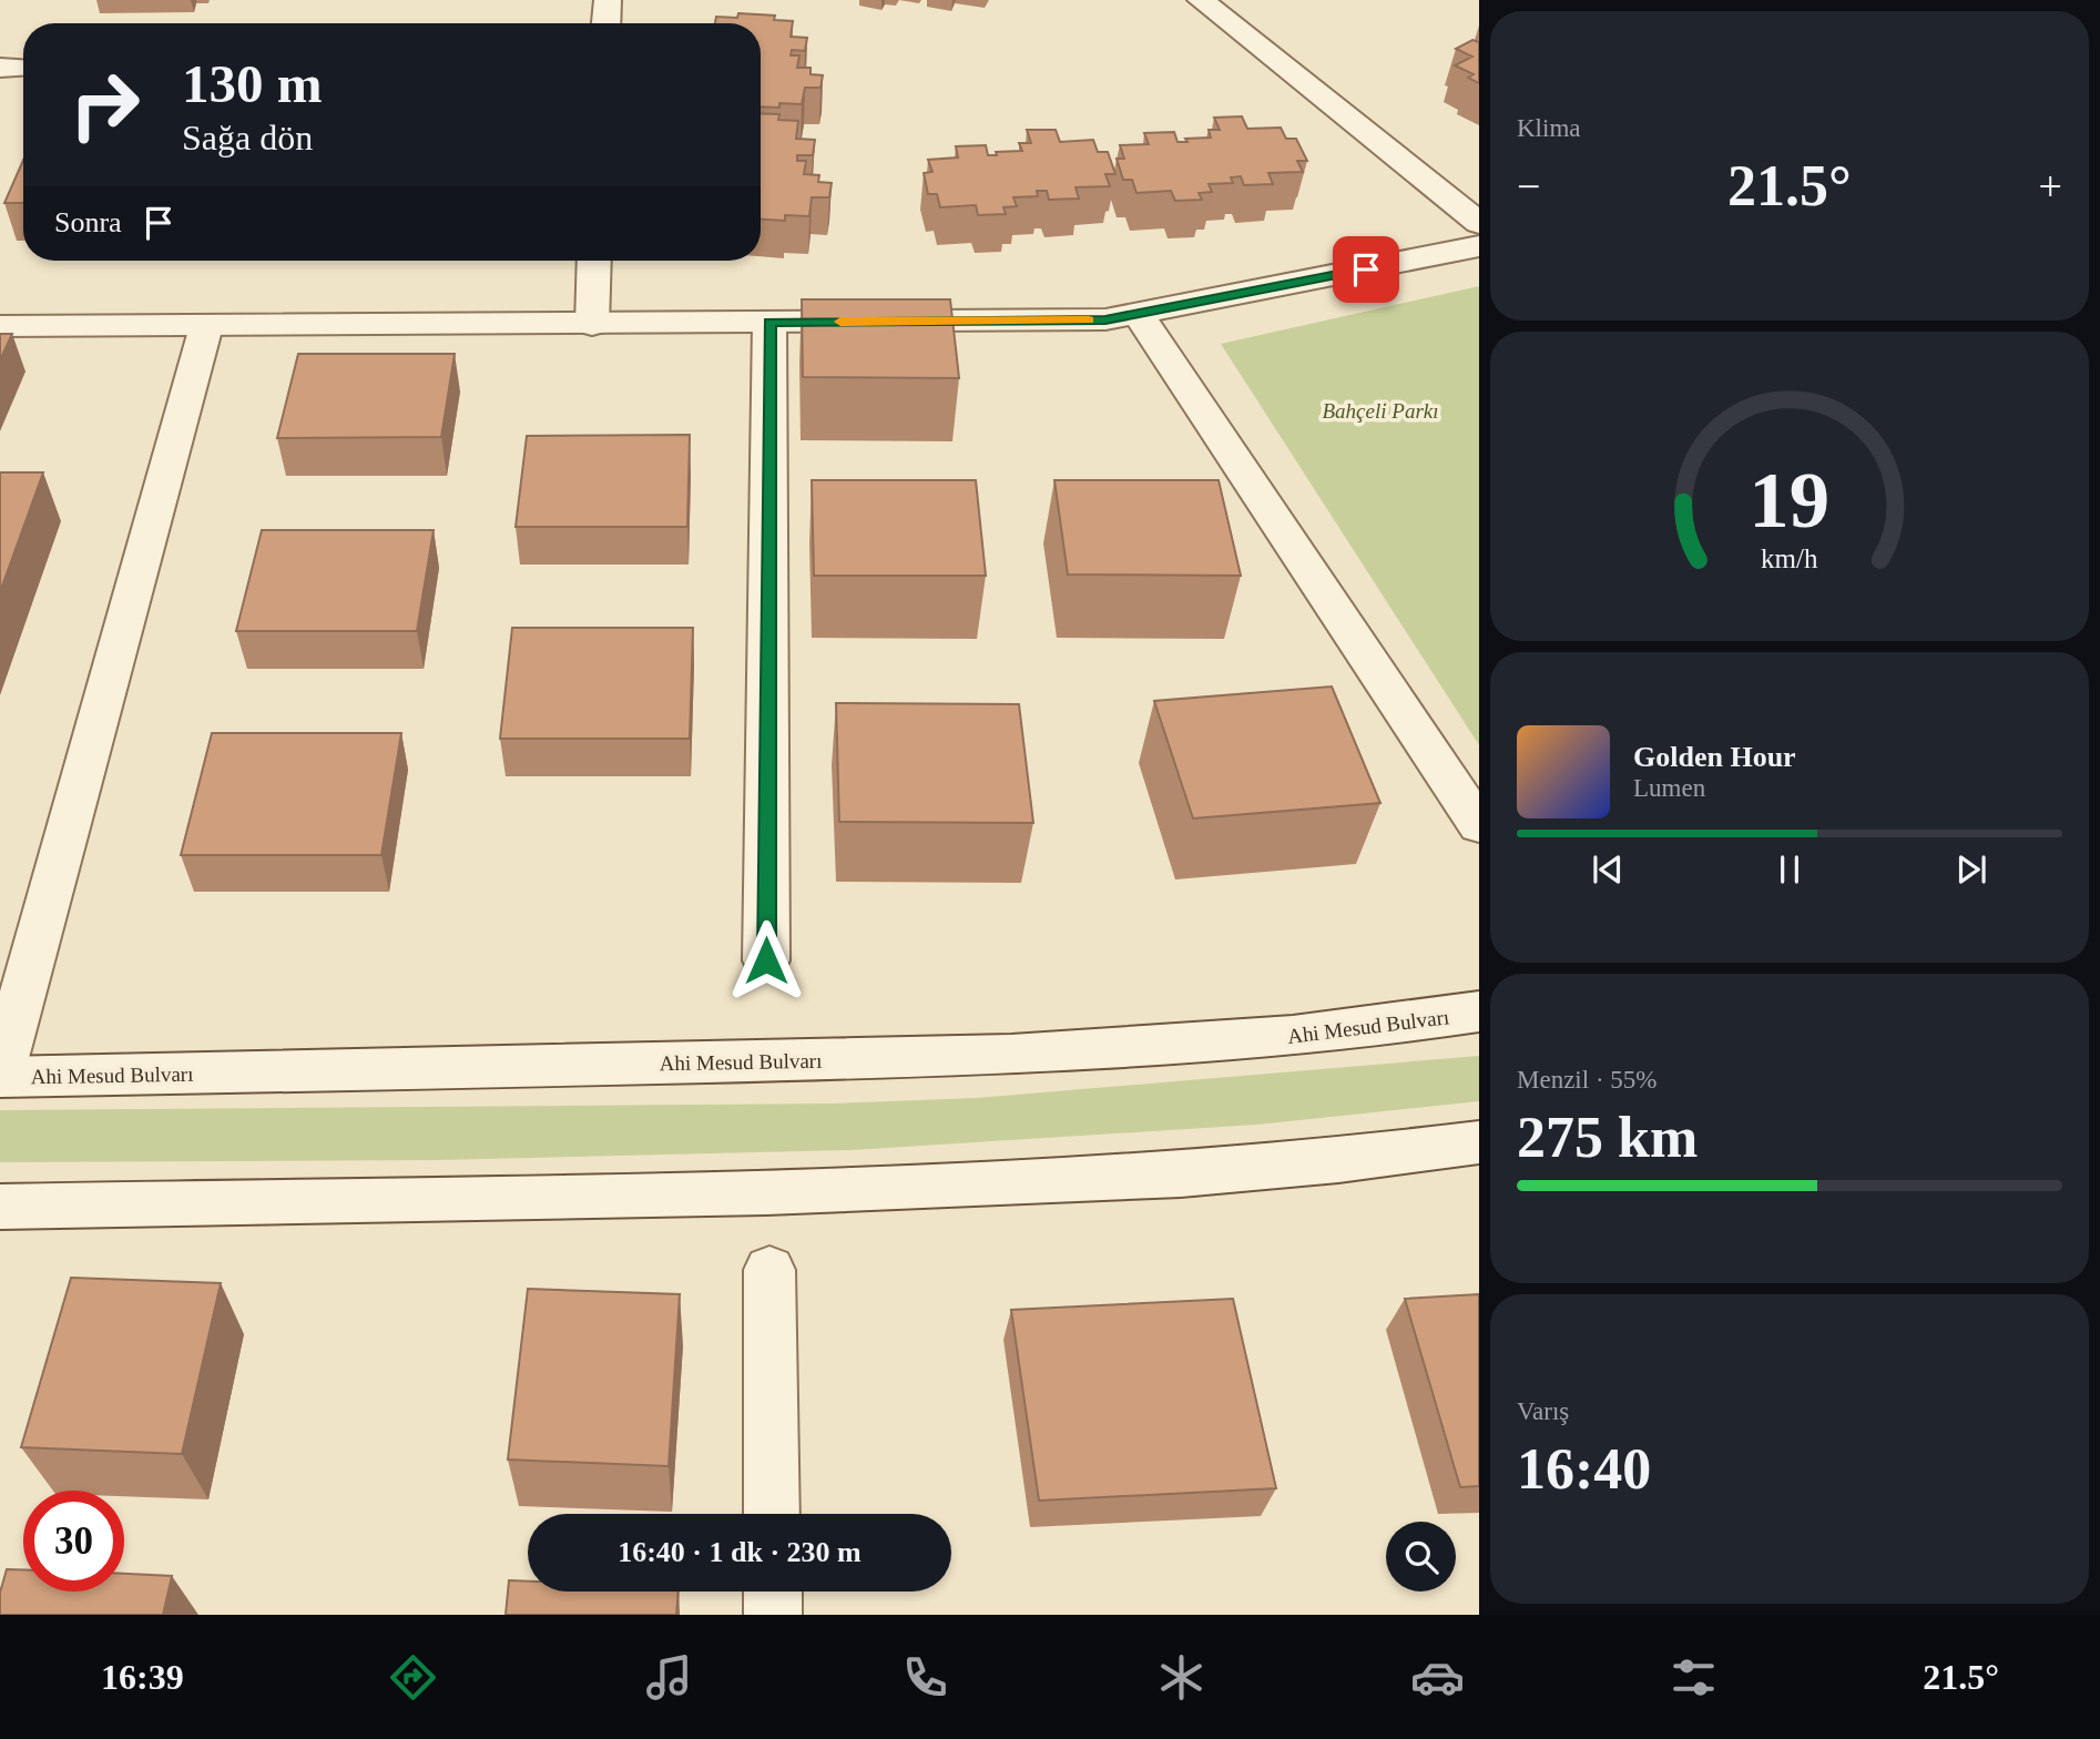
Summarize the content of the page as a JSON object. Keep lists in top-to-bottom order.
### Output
{
  "streets": {
    "street": ["Ahi Mesud Bulvarı"]
  },
  "parks": ["Bahçeli Parkı"],
  "page": {
    "tile": [
      "Klima",
      ["Menzil · 55%", "275 km"],
      ["Varış", "16:40"]
    ],
    "turn": ["130 m", "Sağa dön"],
    "heat": ["−", "21.5°", "+"],
    "then": "Sonra",
    "song": ["Golden Hour", "Lumen"],
    "limit": "30",
    "trip": "16:40 · 1 dk · 230 m",
    "tabs": ["16:39", "21.5°"],
    "gauge": ["19", "km/h"]
  }
}
